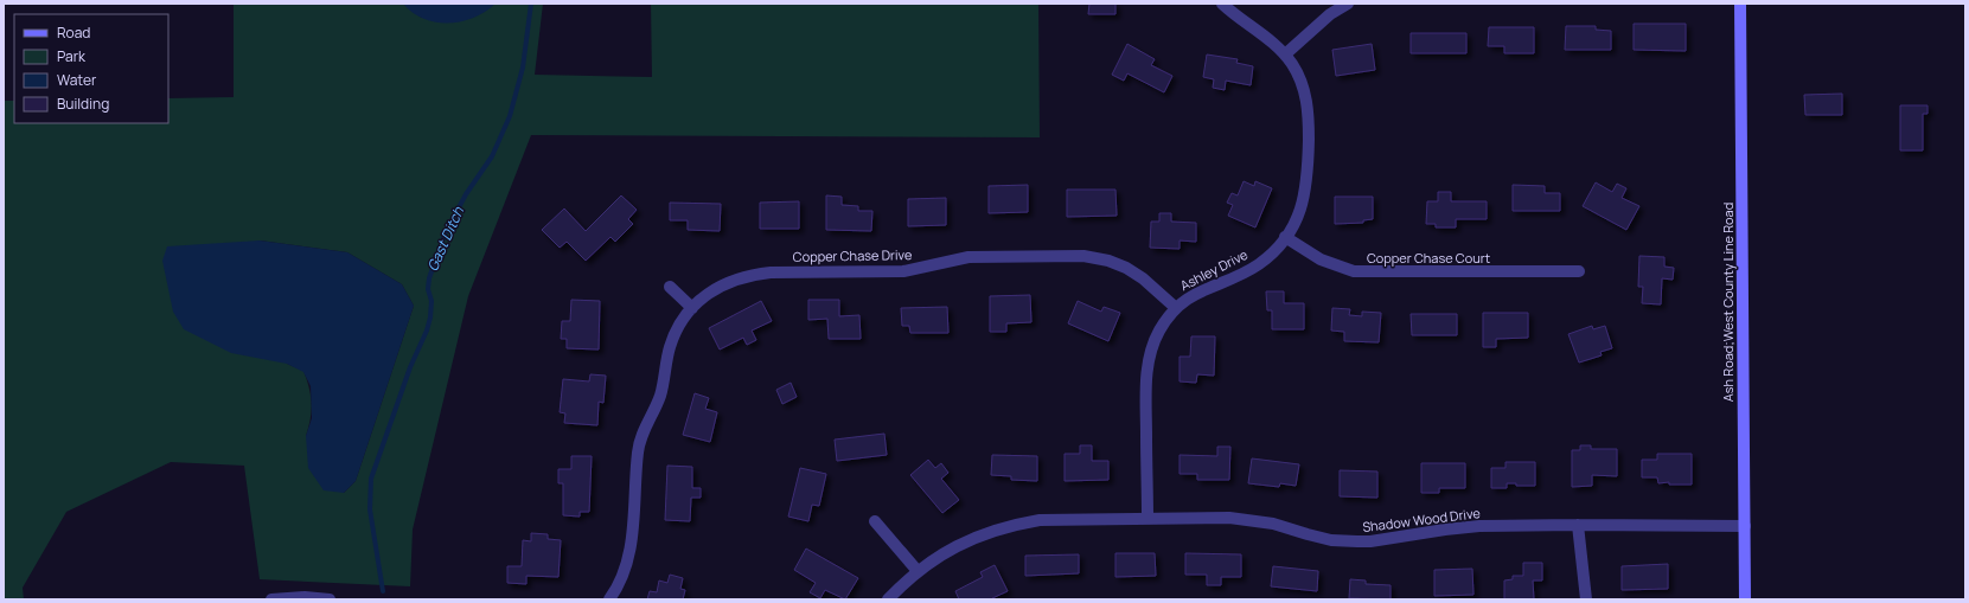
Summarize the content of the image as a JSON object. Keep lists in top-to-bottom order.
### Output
{
  "streets": {
    "main road": ["Ash Road;West County Line Road"],
    "street": [
      "Copper Chase Drive",
      "Copper Chase Court",
      "Ashley Drive",
      "Shadow Wood Drive"
    ]
  },
  "crossings": [
    ["Copper Chase Drive", "Ashley Drive"],
    ["Copper Chase Court", "Ashley Drive"],
    ["Ashley Drive", "Shadow Wood Drive"],
    ["Ash Road;West County Line Road", "Shadow Wood Drive"]
  ],
  "water": ["Gast Ditch"],
  "legend": [
    "Road",
    "Park",
    "Water",
    "Building"
  ]
}
